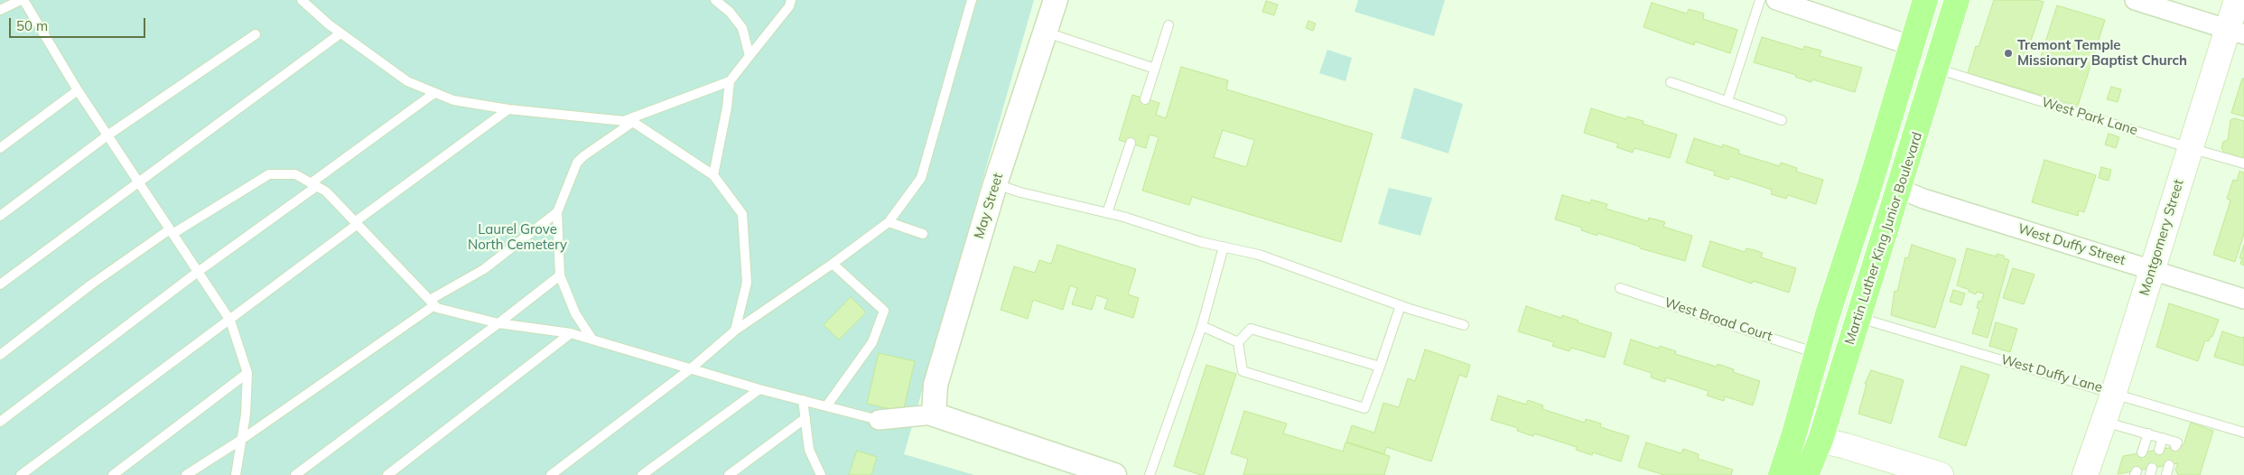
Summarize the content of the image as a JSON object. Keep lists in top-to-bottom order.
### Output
{
  "streets": {
    "main road": ["Montgomery Street", "Martin Luther King Junior Boulevard"],
    "street": ["May Street", "West Duffy Street"],
    "lane": ["West Park Lane", "West Broad Court", "West Duffy Lane"]
  },
  "crossings": [
    ["West Park Lane", "Montgomery Street"],
    ["West Park Lane", "Martin Luther King Junior Boulevard"],
    ["Montgomery Street", "West Duffy Street"],
    ["Montgomery Street", "West Duffy Lane"],
    ["Martin Luther King Junior Boulevard", "West Duffy Street"],
    ["Martin Luther King Junior Boulevard", "West Duffy Lane"]
  ],
  "parks": ["Laurel Grove North Cemetery"],
  "places": ["Tremont Temple Missionary Baptist Church"],
  "scale_bar": "50 m"
}
